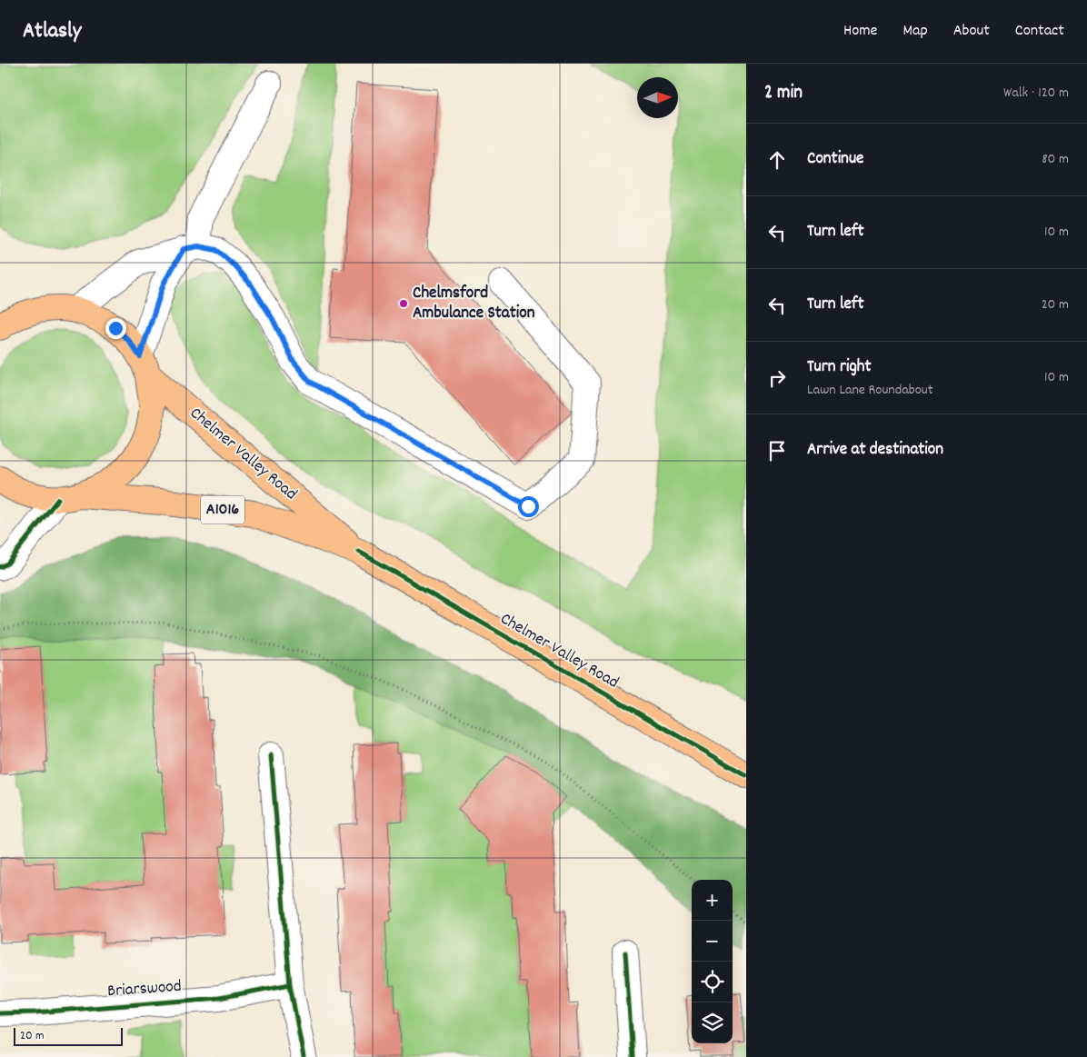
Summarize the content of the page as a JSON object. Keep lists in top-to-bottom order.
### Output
{
  "streets": {
    "main road": ["Chelmer Valley Road", "A1016"],
    "street": ["Briarswood"]
  },
  "crossings": [
    ["Chelmer Valley Road", "A1016"]
  ],
  "places": ["Chelmsford Ambulance Station"],
  "scale_bar": "20 m",
  "north": "right",
  "page": {
    "header": "Atlasly",
    "nav": [
      "Home",
      "Map",
      "About",
      "Contact"
    ],
    "heading": ["2 min", "Walk · 120 m"],
    "list": [
      ["Continue", "80 m"],
      ["Turn left", "10 m"],
      ["Turn left", "20 m"],
      ["Turn right", "Lawn Lane Roundabout", "10 m"],
      "Arrive at destination"
    ],
    "map_buttons": ["+", "−"],
    "scale": "20 m"
  }
}
